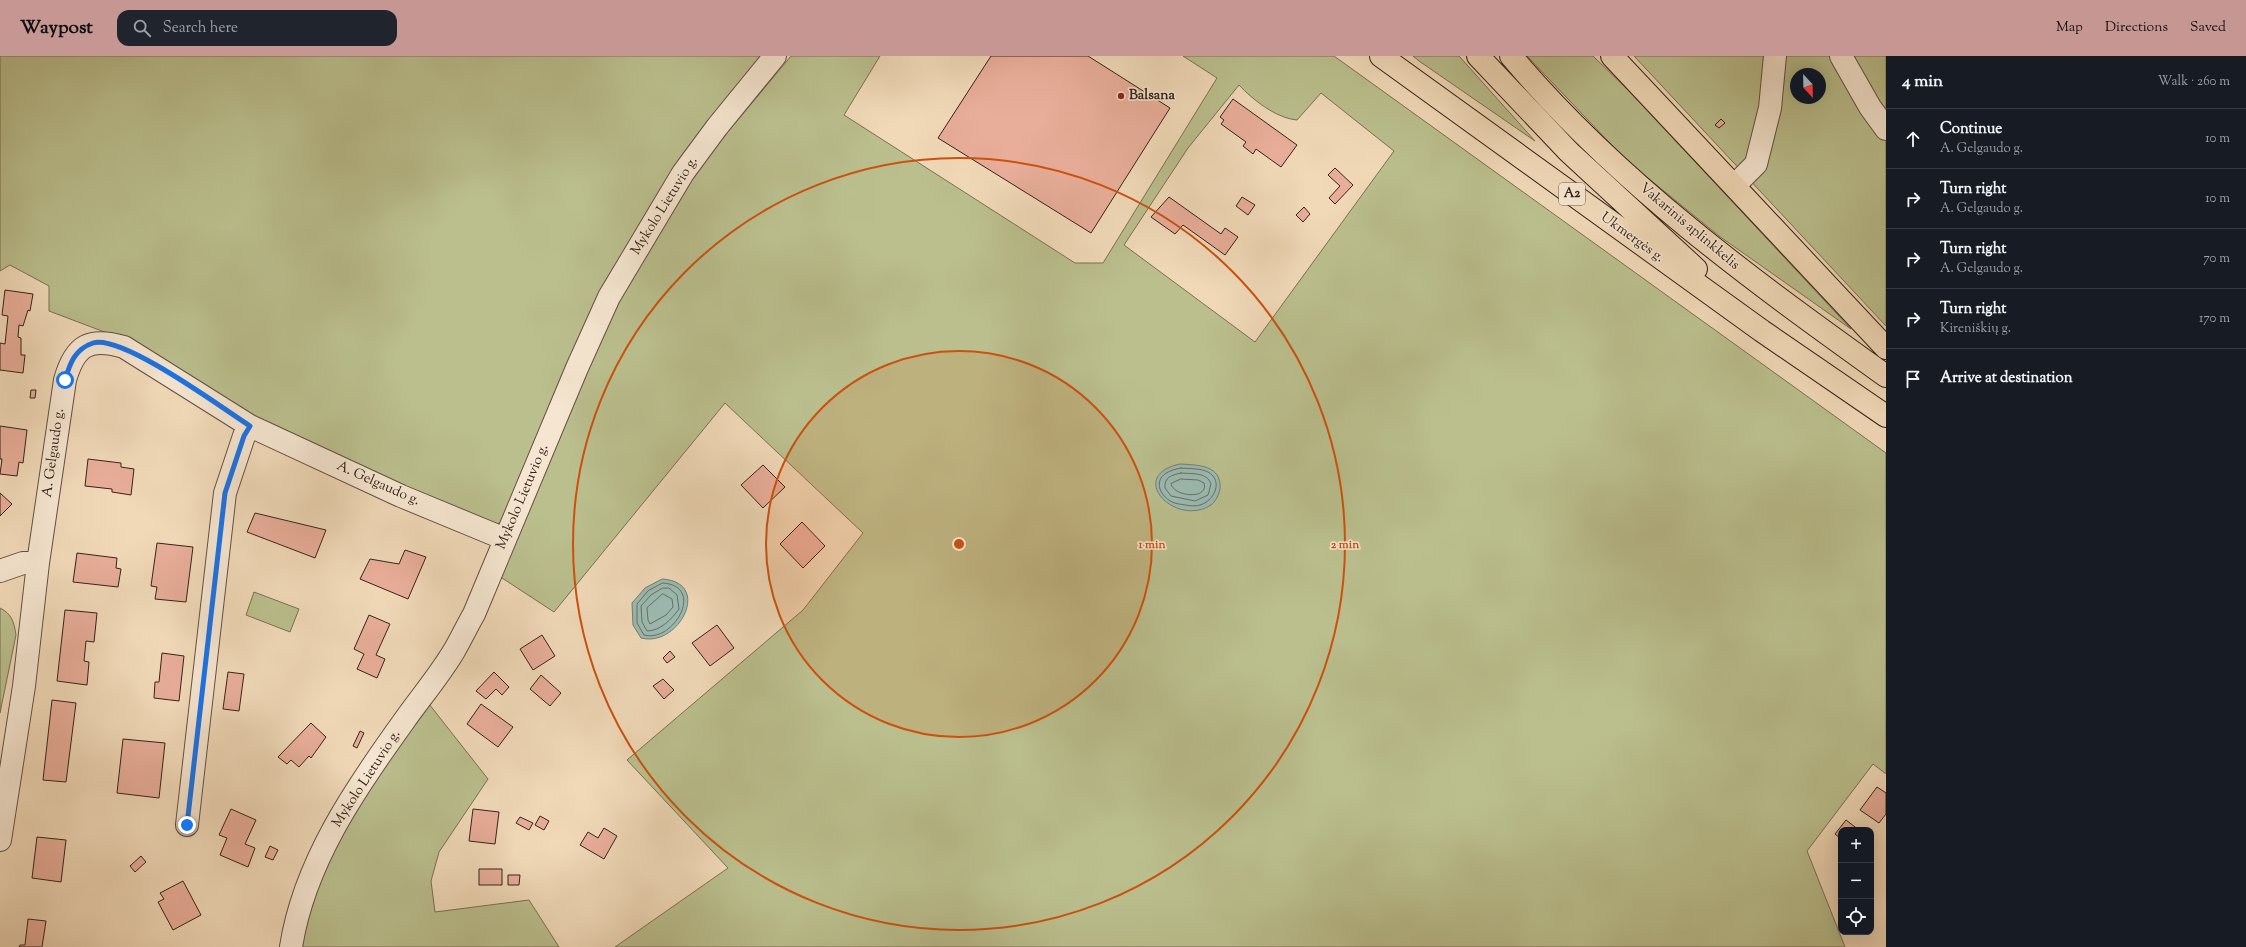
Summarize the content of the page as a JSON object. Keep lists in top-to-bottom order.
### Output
{
  "streets": {
    "highway": ["A2", "Vakarinis aplinkkelis", "Ukmergės g."],
    "street": ["Mykolo Lietuvio g.", "A. Gelgaudo g."]
  },
  "crossings": [
    ["Mykolo Lietuvio g.", "A. Gelgaudo g."],
    ["Vakarinis aplinkkelis", "Ukmergės g."]
  ],
  "places": ["Balsana"],
  "north": "bottom",
  "page": {
    "header": "Waypost",
    "search": "Search here",
    "nav": ["Map", "Directions", "Saved"],
    "heading": ["4 min", "Walk · 260 m"],
    "list": [
      ["Continue", "A. Gelgaudo g.", "10 m"],
      ["Turn right", "A. Gelgaudo g.", "10 m"],
      ["Turn right", "A. Gelgaudo g.", "70 m"],
      ["Turn right", "Kireniškių g.", "170 m"],
      "Arrive at destination"
    ],
    "map_buttons": ["+", "−"]
  },
  "rings": ["1 min", "2 min"]
}
